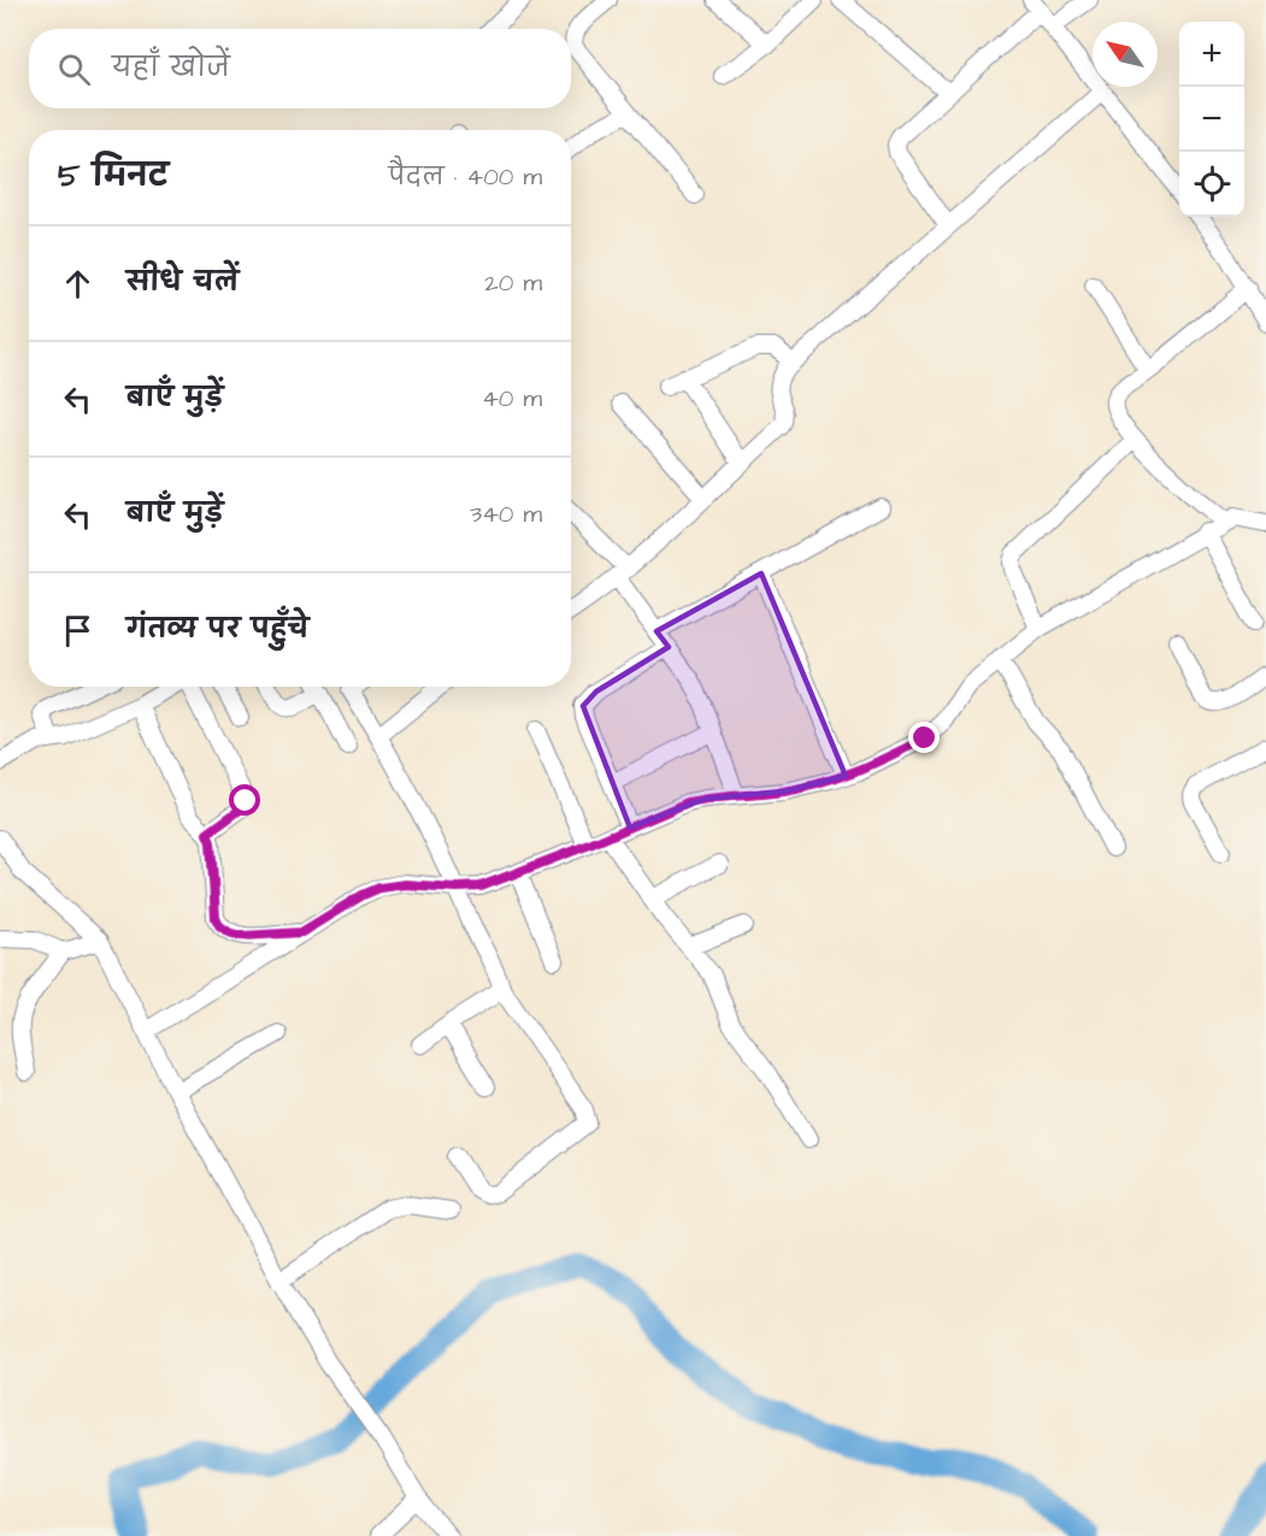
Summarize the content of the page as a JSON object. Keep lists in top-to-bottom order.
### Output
{
  "north": "top left",
  "page": {
    "map_buttons": ["+", "−"],
    "search": "यहाँ खोजें",
    "heading": ["5 मिनट", "पैदल · 400 m"],
    "list": [
      ["सीधे चलें", "20 m"],
      ["बाएँ मुड़ें", "40 m"],
      ["बाएँ मुड़ें", "340 m"],
      "गंतव्य पर पहुँचे"
    ]
  }
}
